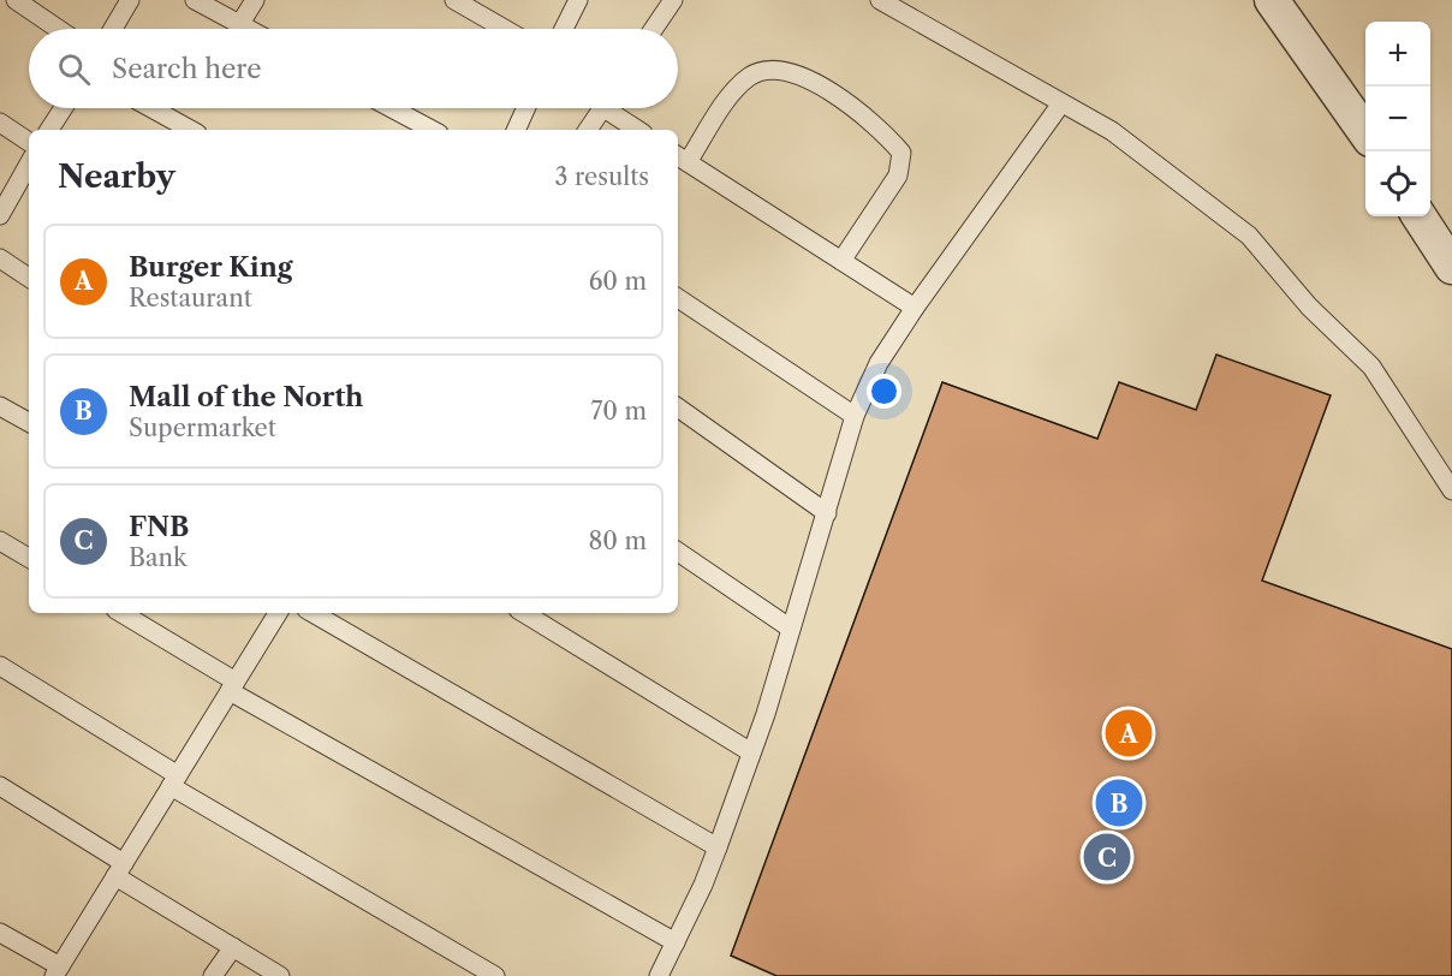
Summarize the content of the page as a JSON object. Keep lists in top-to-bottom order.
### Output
{
  "page": {
    "map_buttons": ["+", "−"],
    "search": "Search here",
    "heading": ["Nearby", "3 results"],
    "list": [
      {
        "mark": "A",
        "name": "Burger King",
        "note": "Restaurant",
        "value": "60 m"
      },
      {
        "mark": "B",
        "name": "Mall of the North",
        "note": "Supermarket",
        "value": "70 m"
      },
      {
        "mark": "C",
        "name": "FNB",
        "note": "Bank",
        "value": "80 m"
      }
    ],
    "pins": ["A", "B", "C"]
  }
}
